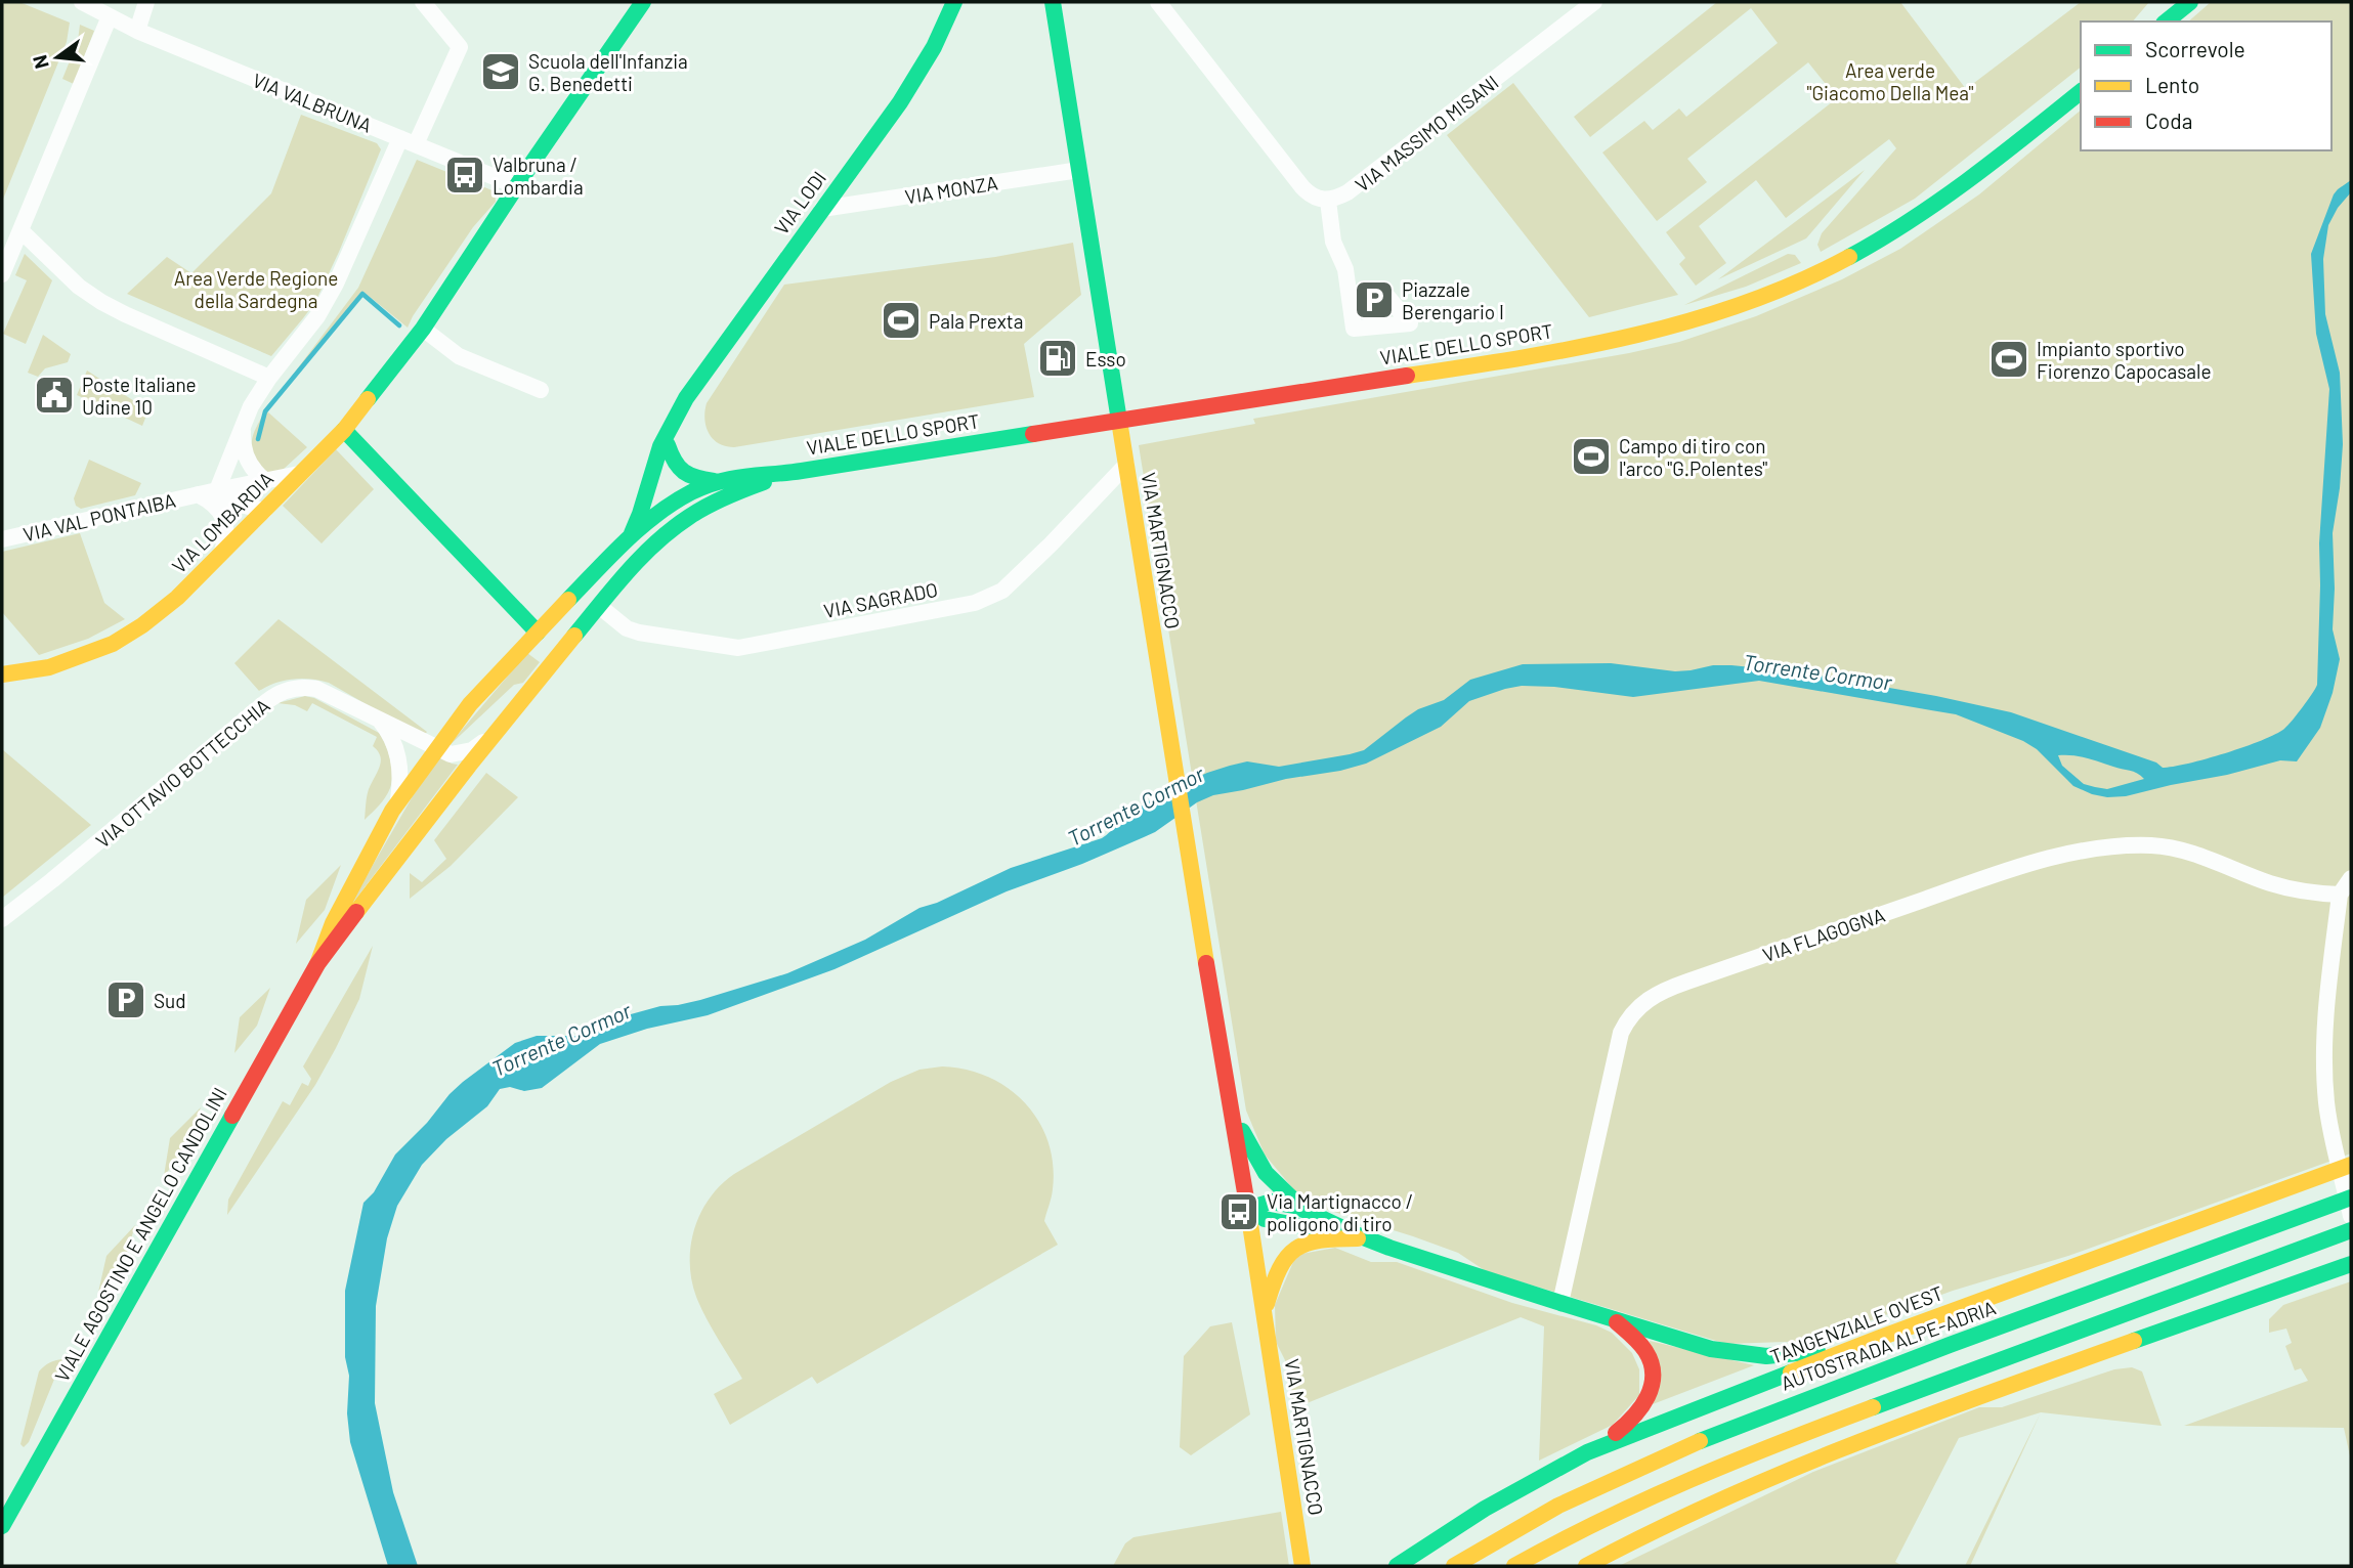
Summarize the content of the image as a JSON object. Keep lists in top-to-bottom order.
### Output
{
  "streets": {
    "main road": [
      "VIA LODI",
      "VIALE DELLO SPORT",
      "VIA LOMBARDIA",
      "VIA MARTIGNACCO",
      "VIALE AGOSTINO E ANGELO CANDOLINI",
      "TANGENZIALE OVEST",
      "AUTOSTRADA ALPE-ADRIA"
    ],
    "street": [
      "VIA VALBRUNA",
      "VIA MASSIMO MISANI",
      "VIA MONZA",
      "VIA VAL PONTAIBA",
      "VIA SAGRADO",
      "VIA OTTAVIO BOTTECCHIA",
      "VIA FLAGOGNA"
    ]
  },
  "crossings": [
    ["VIA VALBRUNA", "VIA LOMBARDIA"],
    ["VIA MONZA", "VIA LODI"],
    ["VIA MONZA", "VIA MARTIGNACCO"],
    ["VIA LODI", "VIALE DELLO SPORT"],
    ["VIALE DELLO SPORT", "VIA SAGRADO"],
    ["VIALE DELLO SPORT", "VIALE AGOSTINO E ANGELO CANDOLINI"],
    ["VIA VAL PONTAIBA", "VIA LOMBARDIA"],
    ["VIA MARTIGNACCO", "VIA SAGRADO"],
    ["VIA MARTIGNACCO", "VIA FLAGOGNA"],
    ["VIA MARTIGNACCO", "TANGENZIALE OVEST"],
    ["VIA OTTAVIO BOTTECCHIA", "VIALE AGOSTINO E ANGELO CANDOLINI"]
  ],
  "water": ["Torrente Cormor"],
  "parks": ["Area verde \"Giacomo Della Mea\"", "Area Verde Regione della Sardegna"],
  "places": {
    "school or university": ["Scuola dell'Infanzia G. Benedetti"],
    "bus stop": ["Valbruna / Lombardia", "Via Martignacco / poligono di tiro"],
    "parking": ["Piazzale Berengario I", "Sud"],
    "sports": ["Pala Prexta", "Impianto sportivo Fiorenzo Capocasale", "Campo di tiro con l'arco \"G.Polentes\""],
    "fuel station": ["Esso"],
    "public building": ["Poste Italiane Udine 10"]
  },
  "legend": ["Scorrevole", "Lento", "Coda"],
  "north": "left"
}
